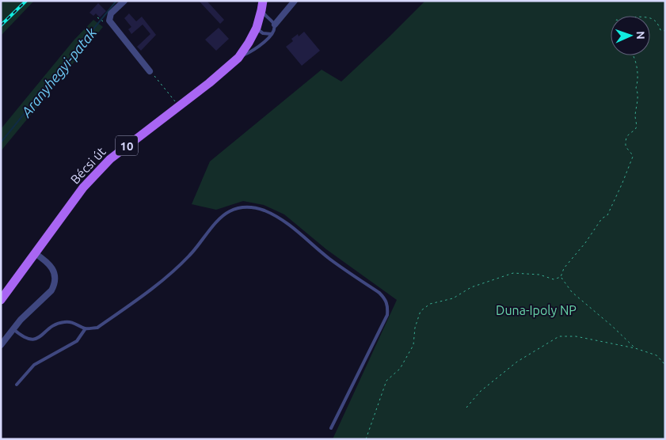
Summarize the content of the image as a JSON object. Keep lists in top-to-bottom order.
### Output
{
  "streets": {
    "main road": ["10", "Bécsi út"]
  },
  "crossings": [
    ["10", "Bécsi út"]
  ],
  "water": ["Aranyhegyi-patak"],
  "parks": ["Duna-Ipoly NP"],
  "north": "right"
}
